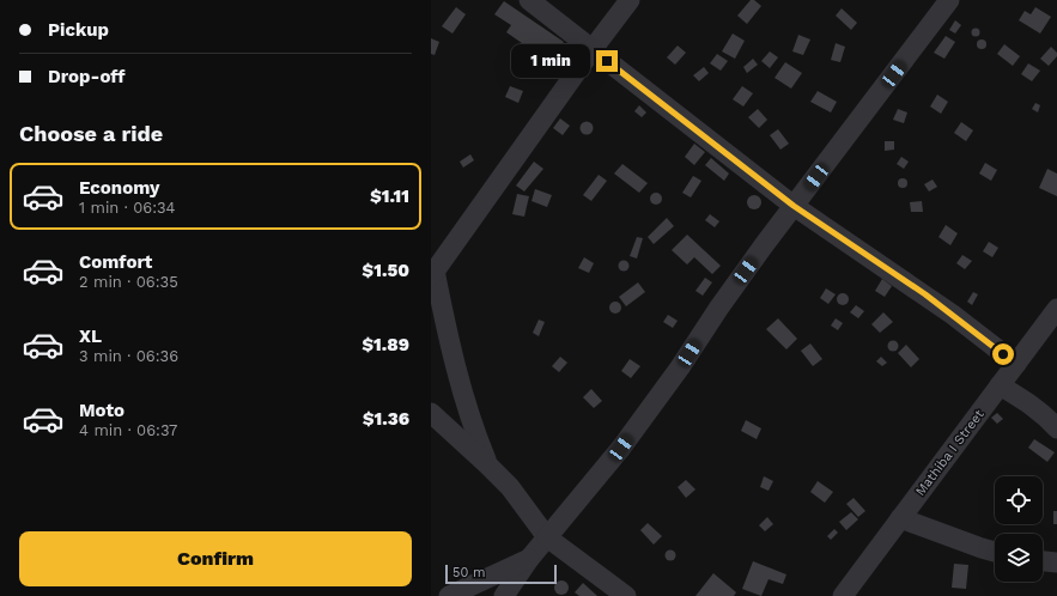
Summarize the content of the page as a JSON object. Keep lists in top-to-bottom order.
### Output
{
  "streets": {
    "street": ["Mathiba I Street"]
  },
  "scale_bar": "50 m",
  "page": {
    "banner": ["Pickup", "Drop-off"],
    "bubble": "1 min",
    "heading": "Choose a ride",
    "list": [
      {
        "name": "Economy",
        "note": "1 min · 06:34",
        "value": "$1.11"
      },
      {
        "name": "Comfort",
        "note": "2 min · 06:35",
        "value": "$1.50"
      },
      {
        "name": "XL",
        "note": "3 min · 06:36",
        "value": "$1.89"
      },
      {
        "name": "Moto",
        "note": "4 min · 06:37",
        "value": "$1.36"
      }
    ],
    "buttons": "Confirm",
    "scale": "50 m"
  }
}
